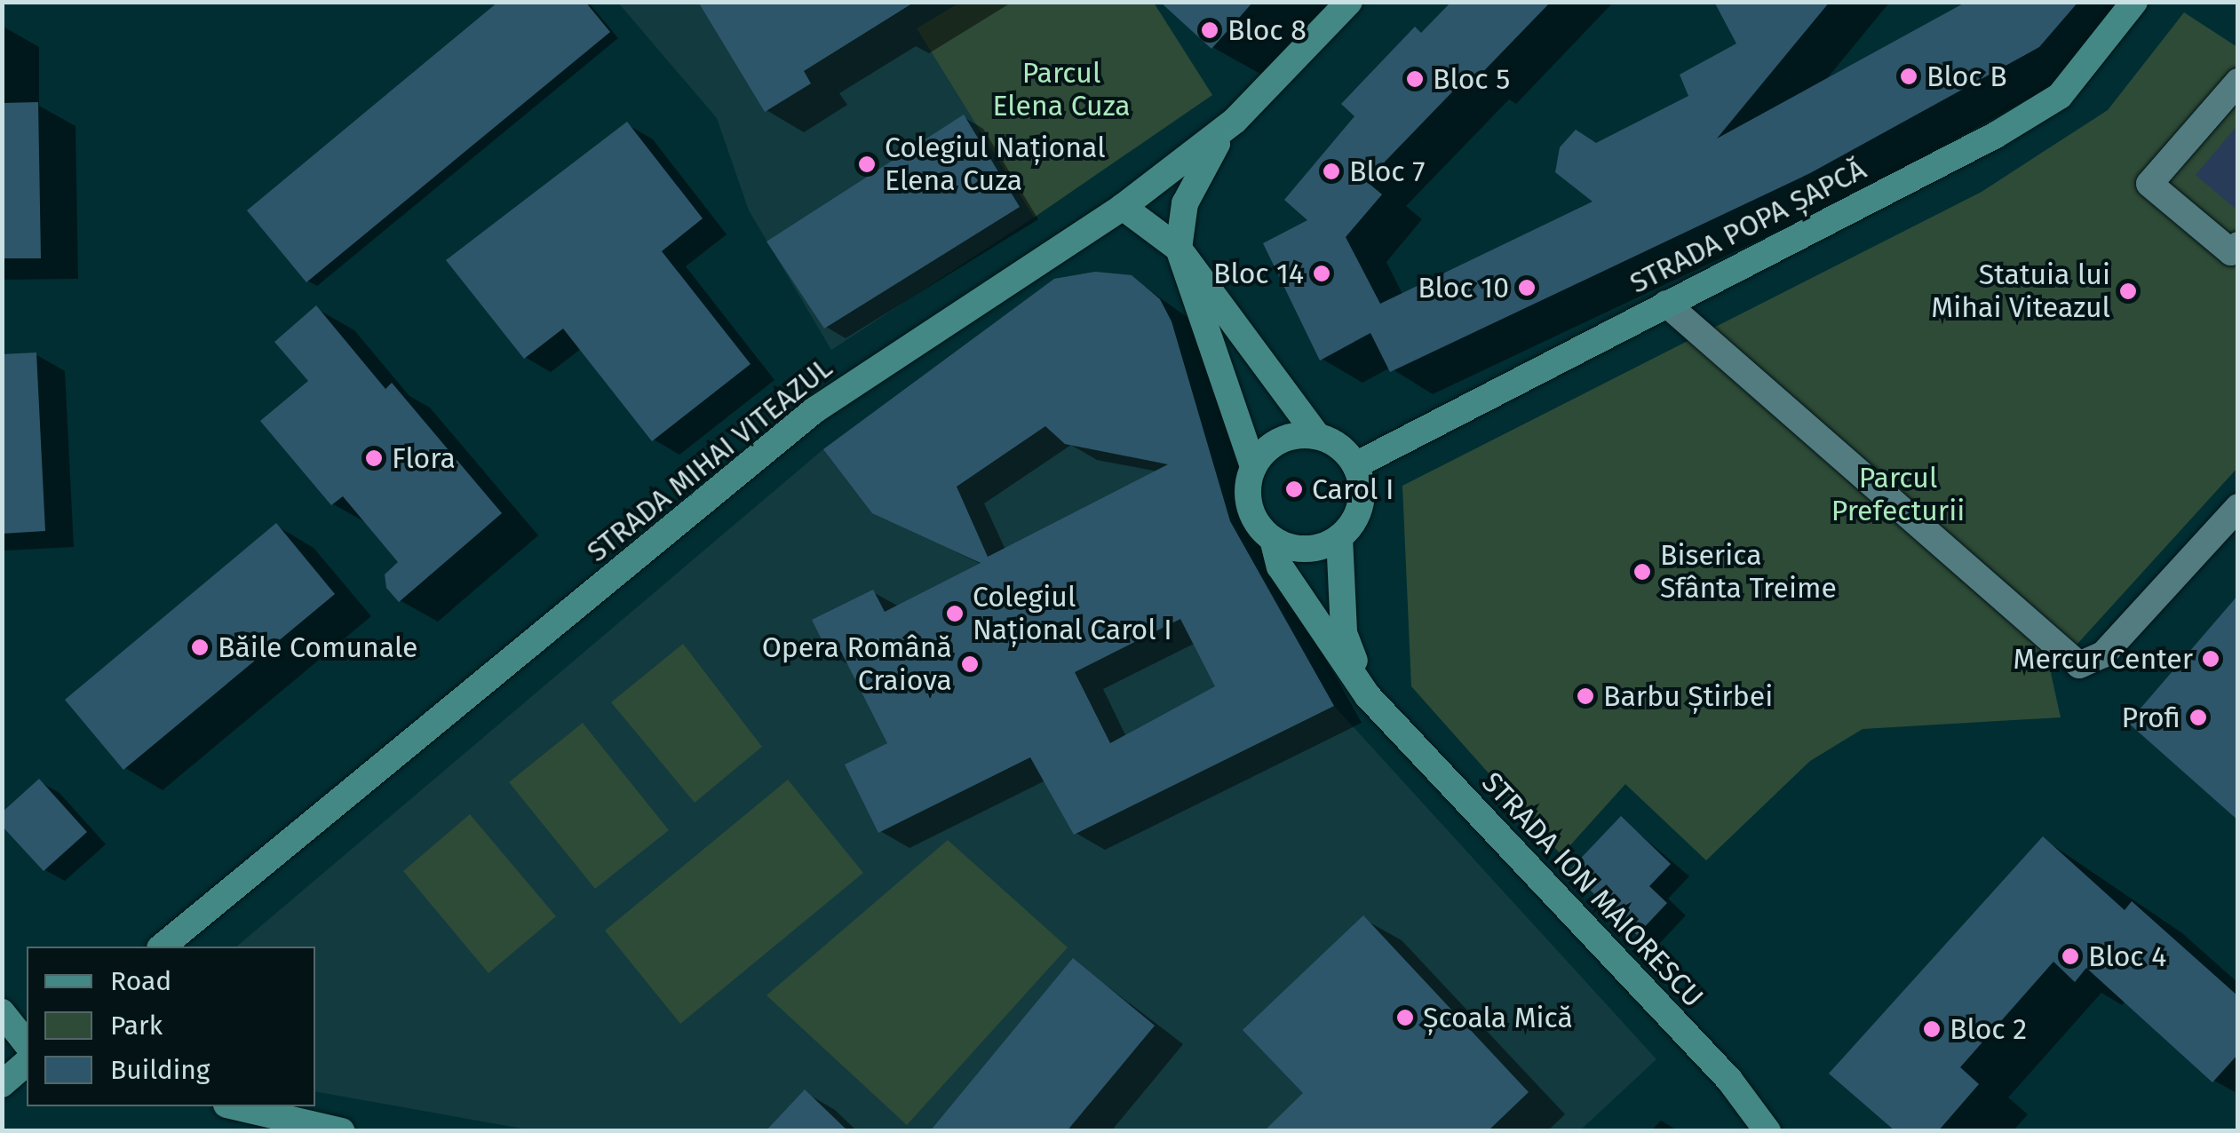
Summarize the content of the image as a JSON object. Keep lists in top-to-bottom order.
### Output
{
  "streets": {
    "street": ["STRADA POPA ȘAPCĂ", "STRADA MIHAI VITEAZUL", "STRADA ION MAIORESCU"]
  },
  "crossings": [
    ["STRADA POPA ȘAPCĂ", "STRADA ION MAIORESCU"]
  ],
  "parks": ["Parcul Elena Cuza", "Parcul Prefecturii"],
  "places": [
    "Bloc 8",
    "Bloc B",
    "Bloc 5",
    "Colegiul Național Elena Cuza",
    "Bloc 7",
    "Bloc 14",
    "Bloc 10",
    "Statuia lui Mihai Viteazul",
    "Flora",
    "Carol I",
    "Biserica Sfânta Treime",
    "Colegiul Național Carol I",
    "Băile Comunale",
    "Mercur Center",
    "Opera Română Craiova",
    "Barbu Știrbei",
    "Profi",
    "Bloc 4",
    "Școala Mică",
    "Bloc 2"
  ],
  "legend": ["Road", "Park", "Building"]
}
